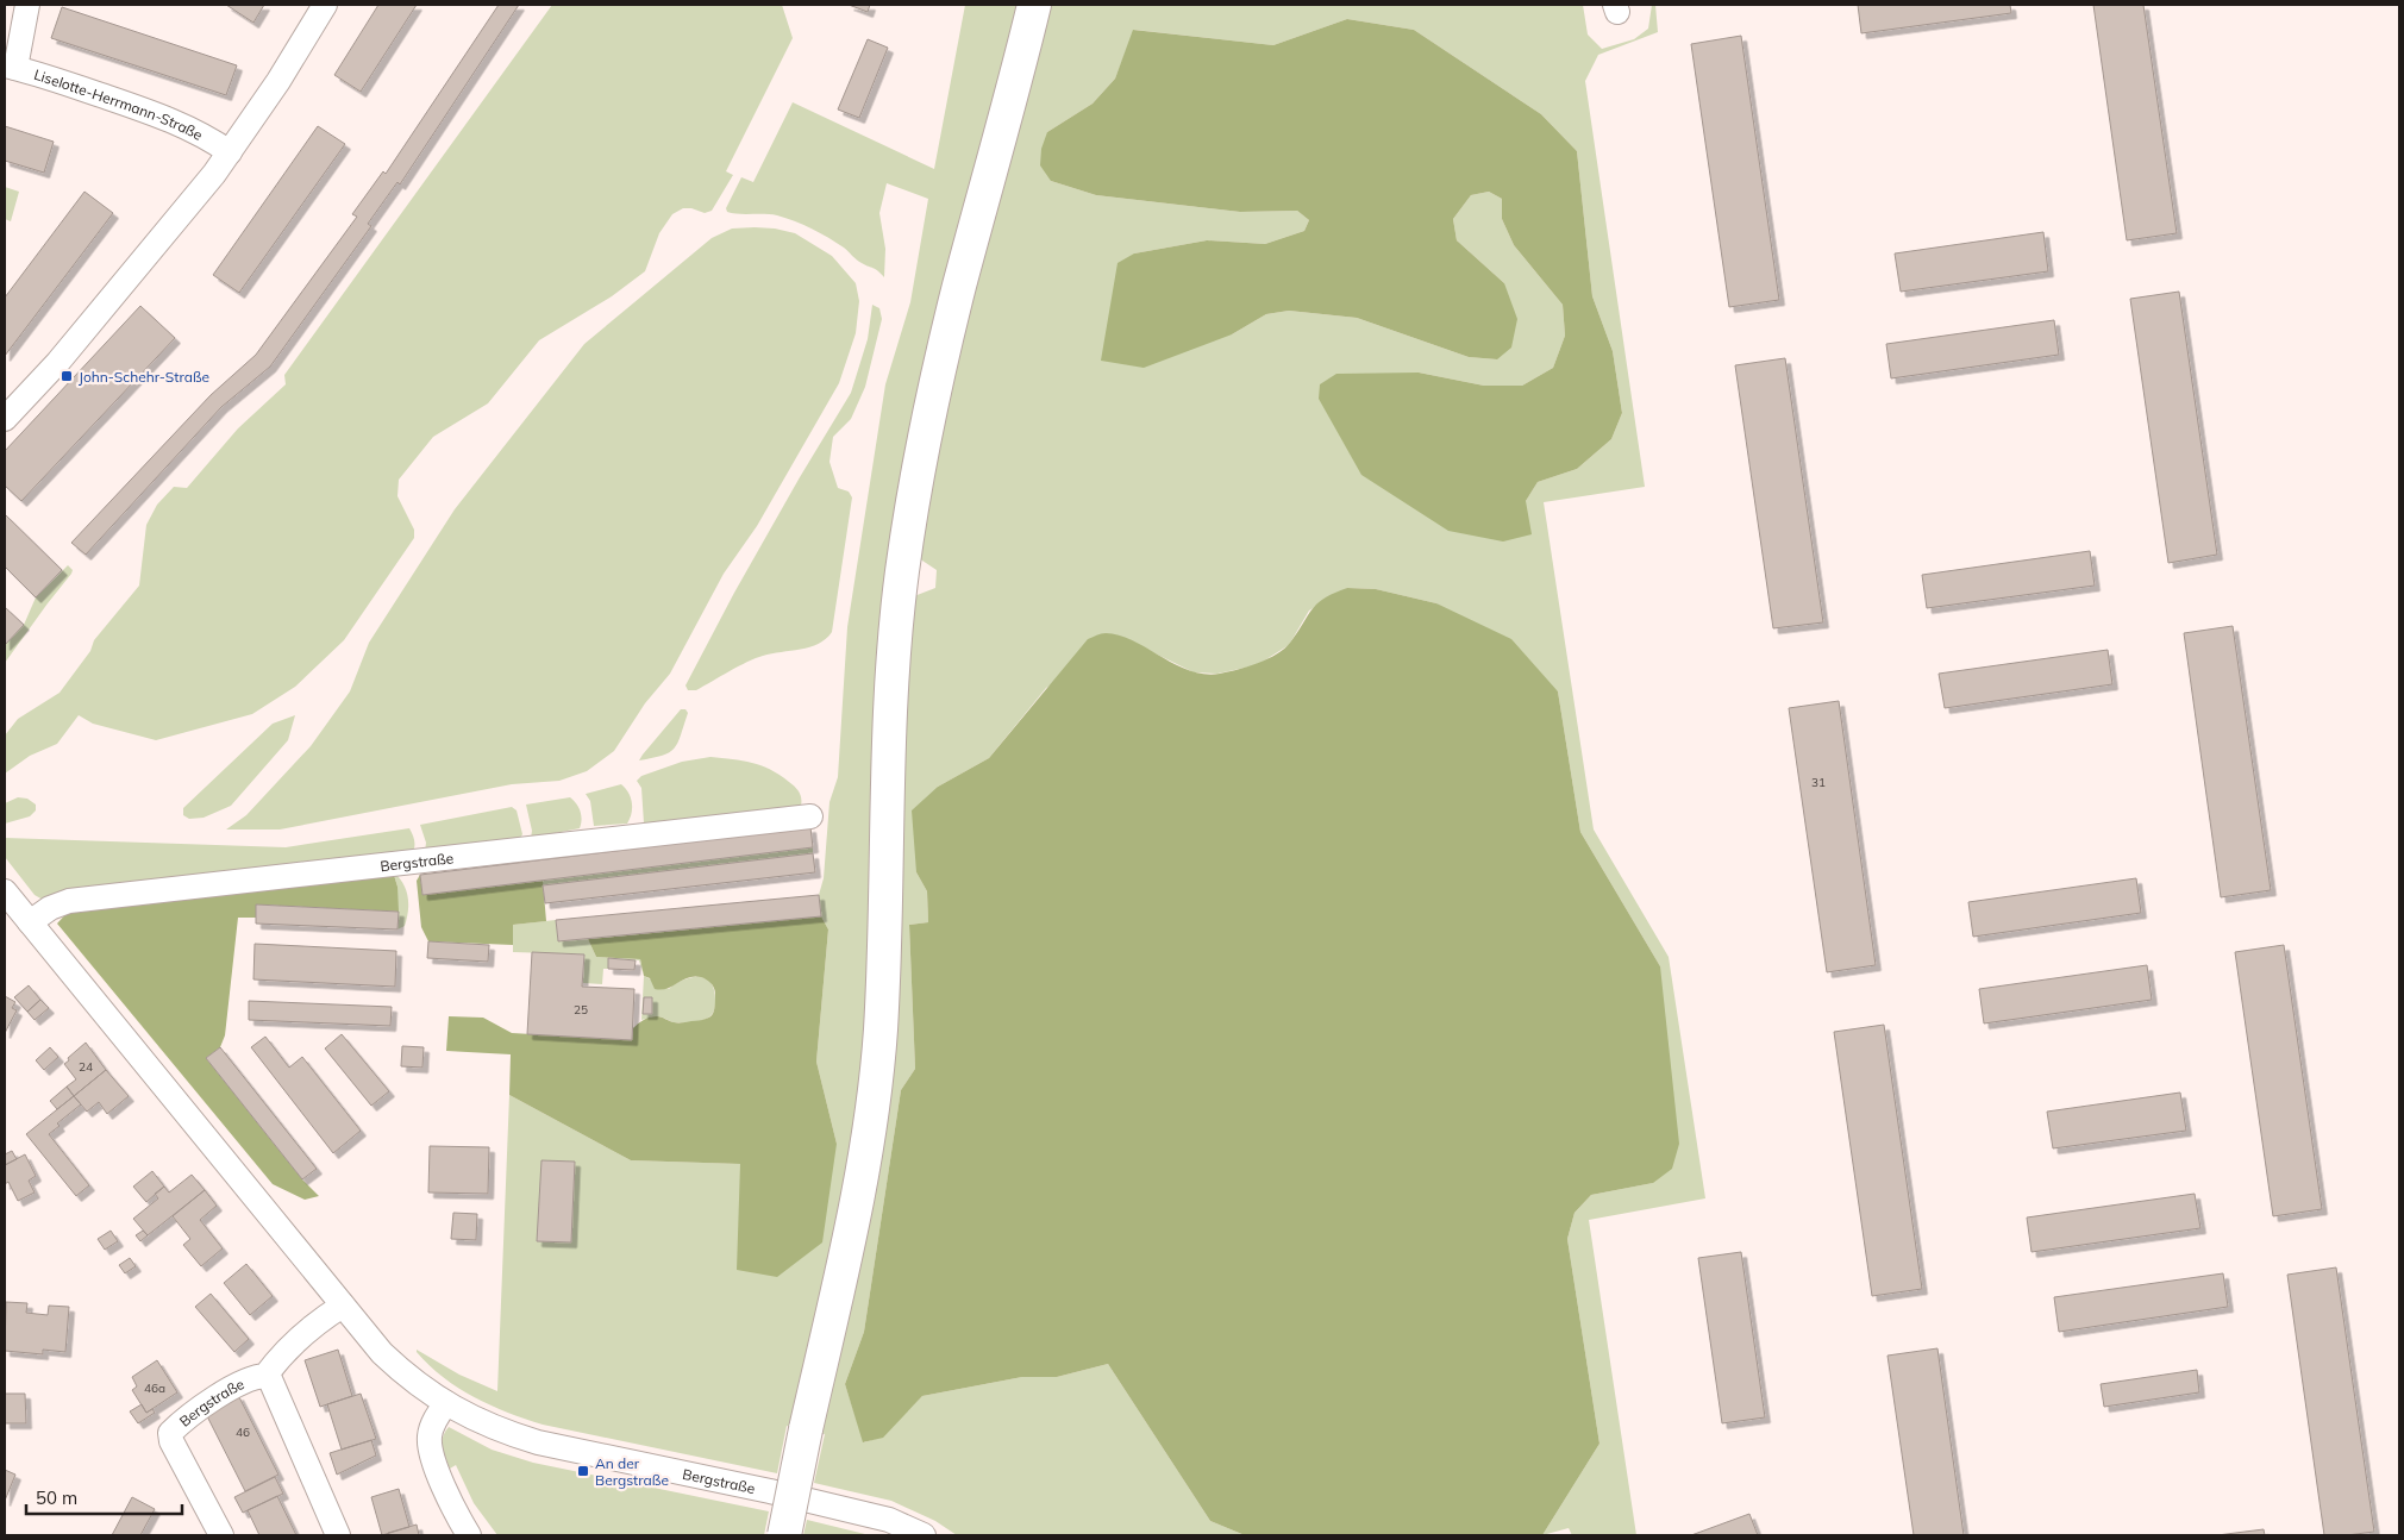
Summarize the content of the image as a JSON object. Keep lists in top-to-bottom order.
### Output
{
  "streets": {
    "street": ["Liselotte-Herrmann-Straße", "Bergstraße"]
  },
  "places": {
    "transit": ["John-Schehr-Straße", "An der Bergstraße"]
  },
  "house_numbers": [
    "31",
    "25",
    "24",
    "46a",
    "46"
  ],
  "scale_bar": "50 m"
}
